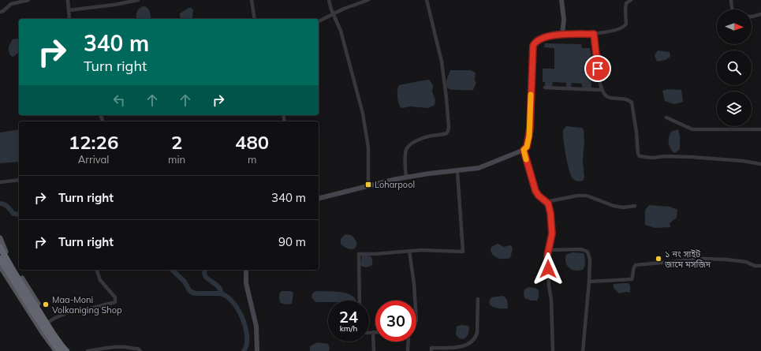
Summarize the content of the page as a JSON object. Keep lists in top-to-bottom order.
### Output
{
  "places": {
    "transit": ["Loharpool"],
    "other": ["১ নং সাইট জামে মসজিদ", "Maa-Moni Volkaniging Shop"]
  },
  "north": "right",
  "page": {
    "turn": ["340 m", "Turn right"],
    "eta": [
      "12:26",
      "Arrival",
      "2",
      "min",
      "480",
      "m"
    ],
    "list": [
      {
        "name": "Turn right",
        "value": "340 m"
      },
      {
        "name": "Turn right",
        "value": "90 m"
      }
    ],
    "speed": "24 km/h",
    "limit": "30"
  }
}
